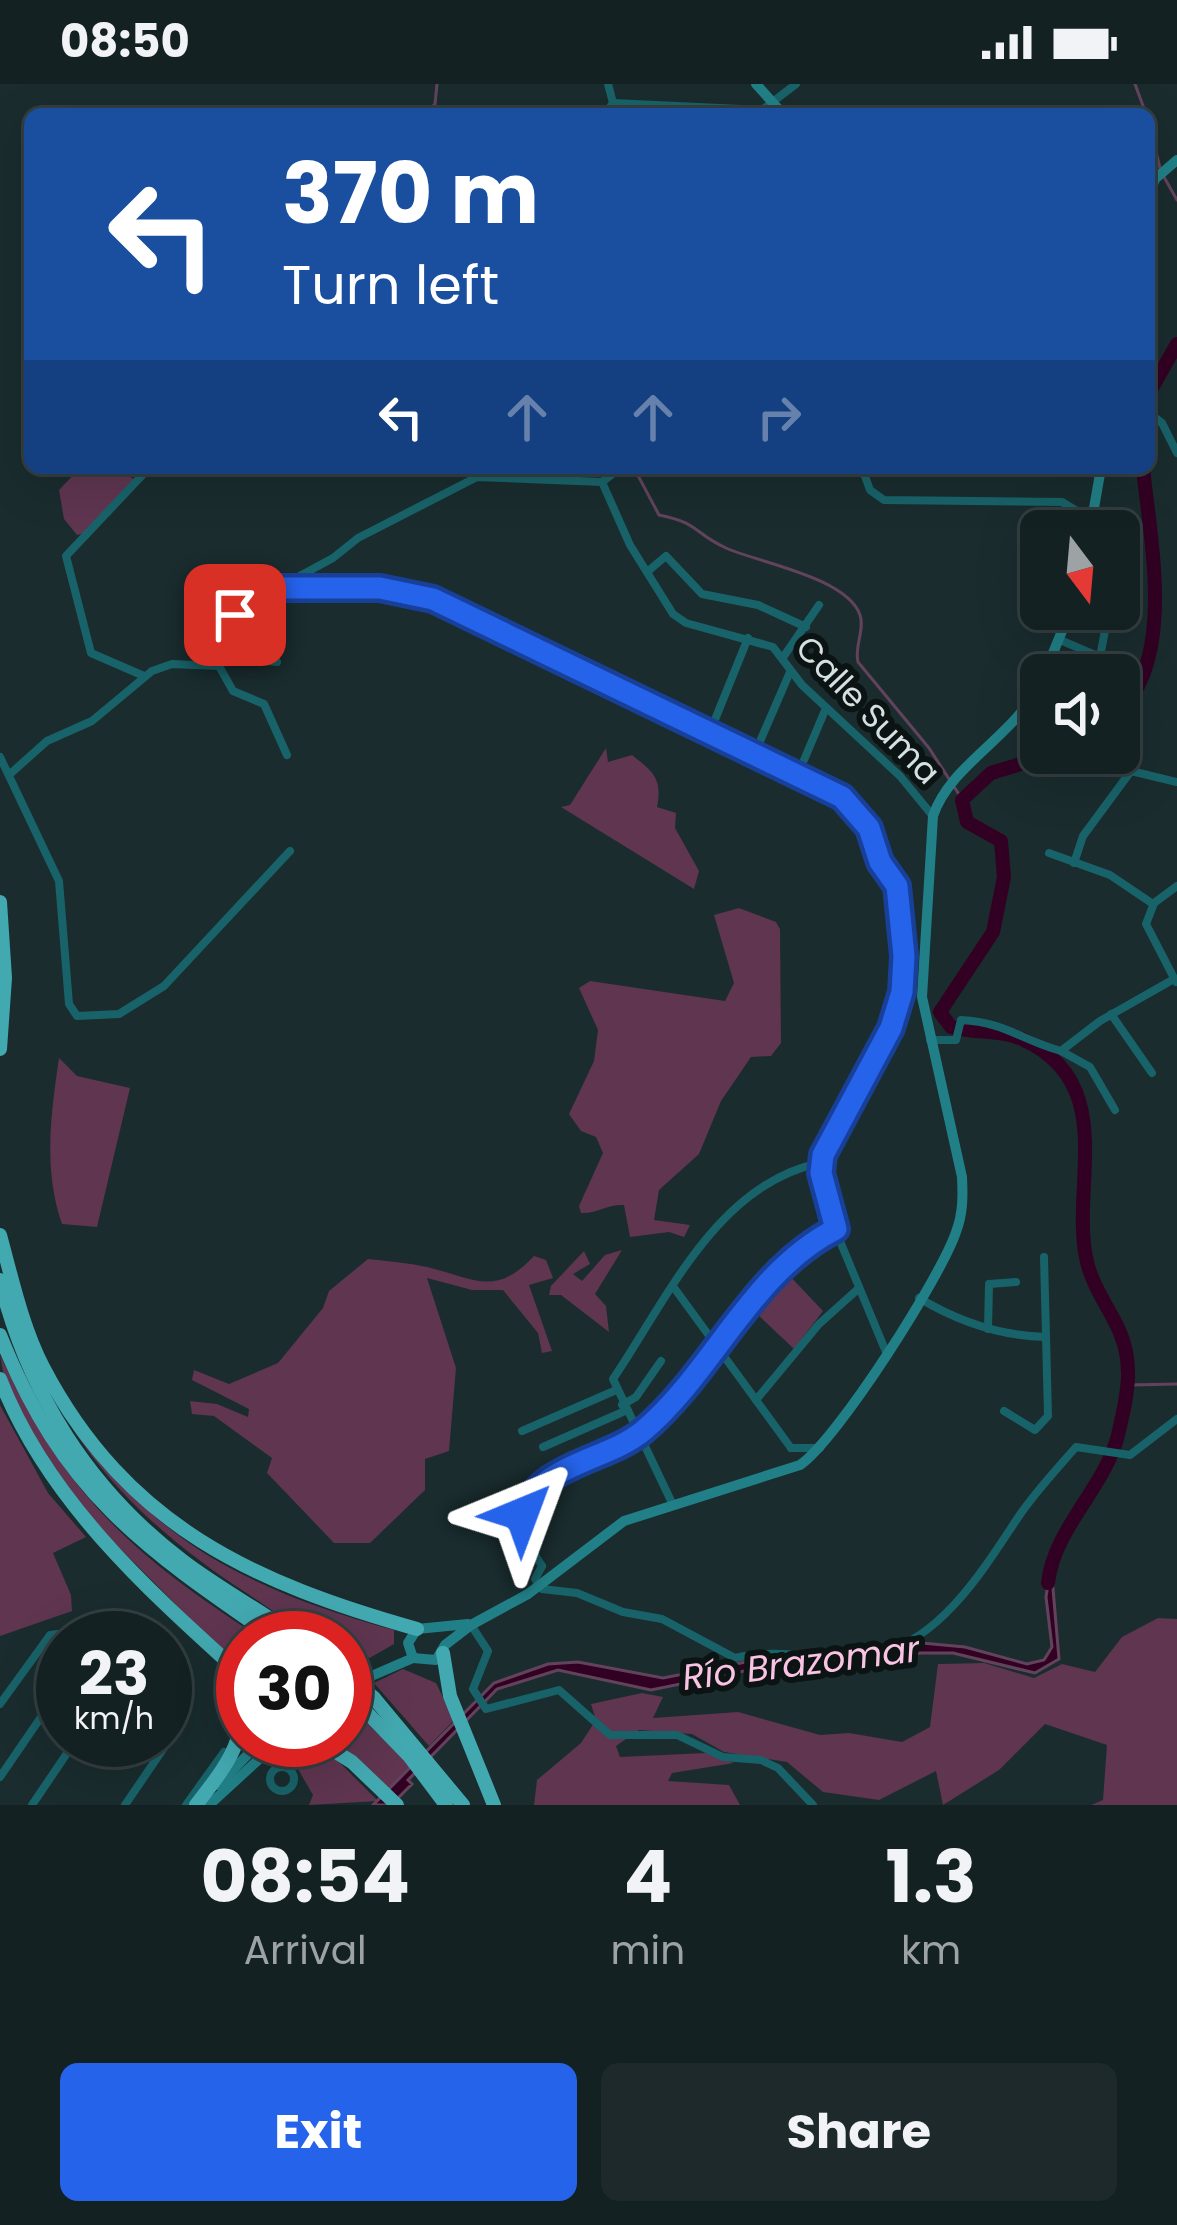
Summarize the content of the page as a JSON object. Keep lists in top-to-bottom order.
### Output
{
  "streets": {
    "street": ["Calle Suma"]
  },
  "water": ["Río Brazomar"],
  "north": "bottom",
  "page": {
    "status": "08:50",
    "turn": ["370 m", "Turn left"],
    "speed": "23 km/h",
    "limit": "30",
    "eta": [
      "08:54",
      "Arrival",
      "4",
      "min",
      "1.3",
      "km"
    ],
    "buttons": ["Exit", "Share"]
  }
}
